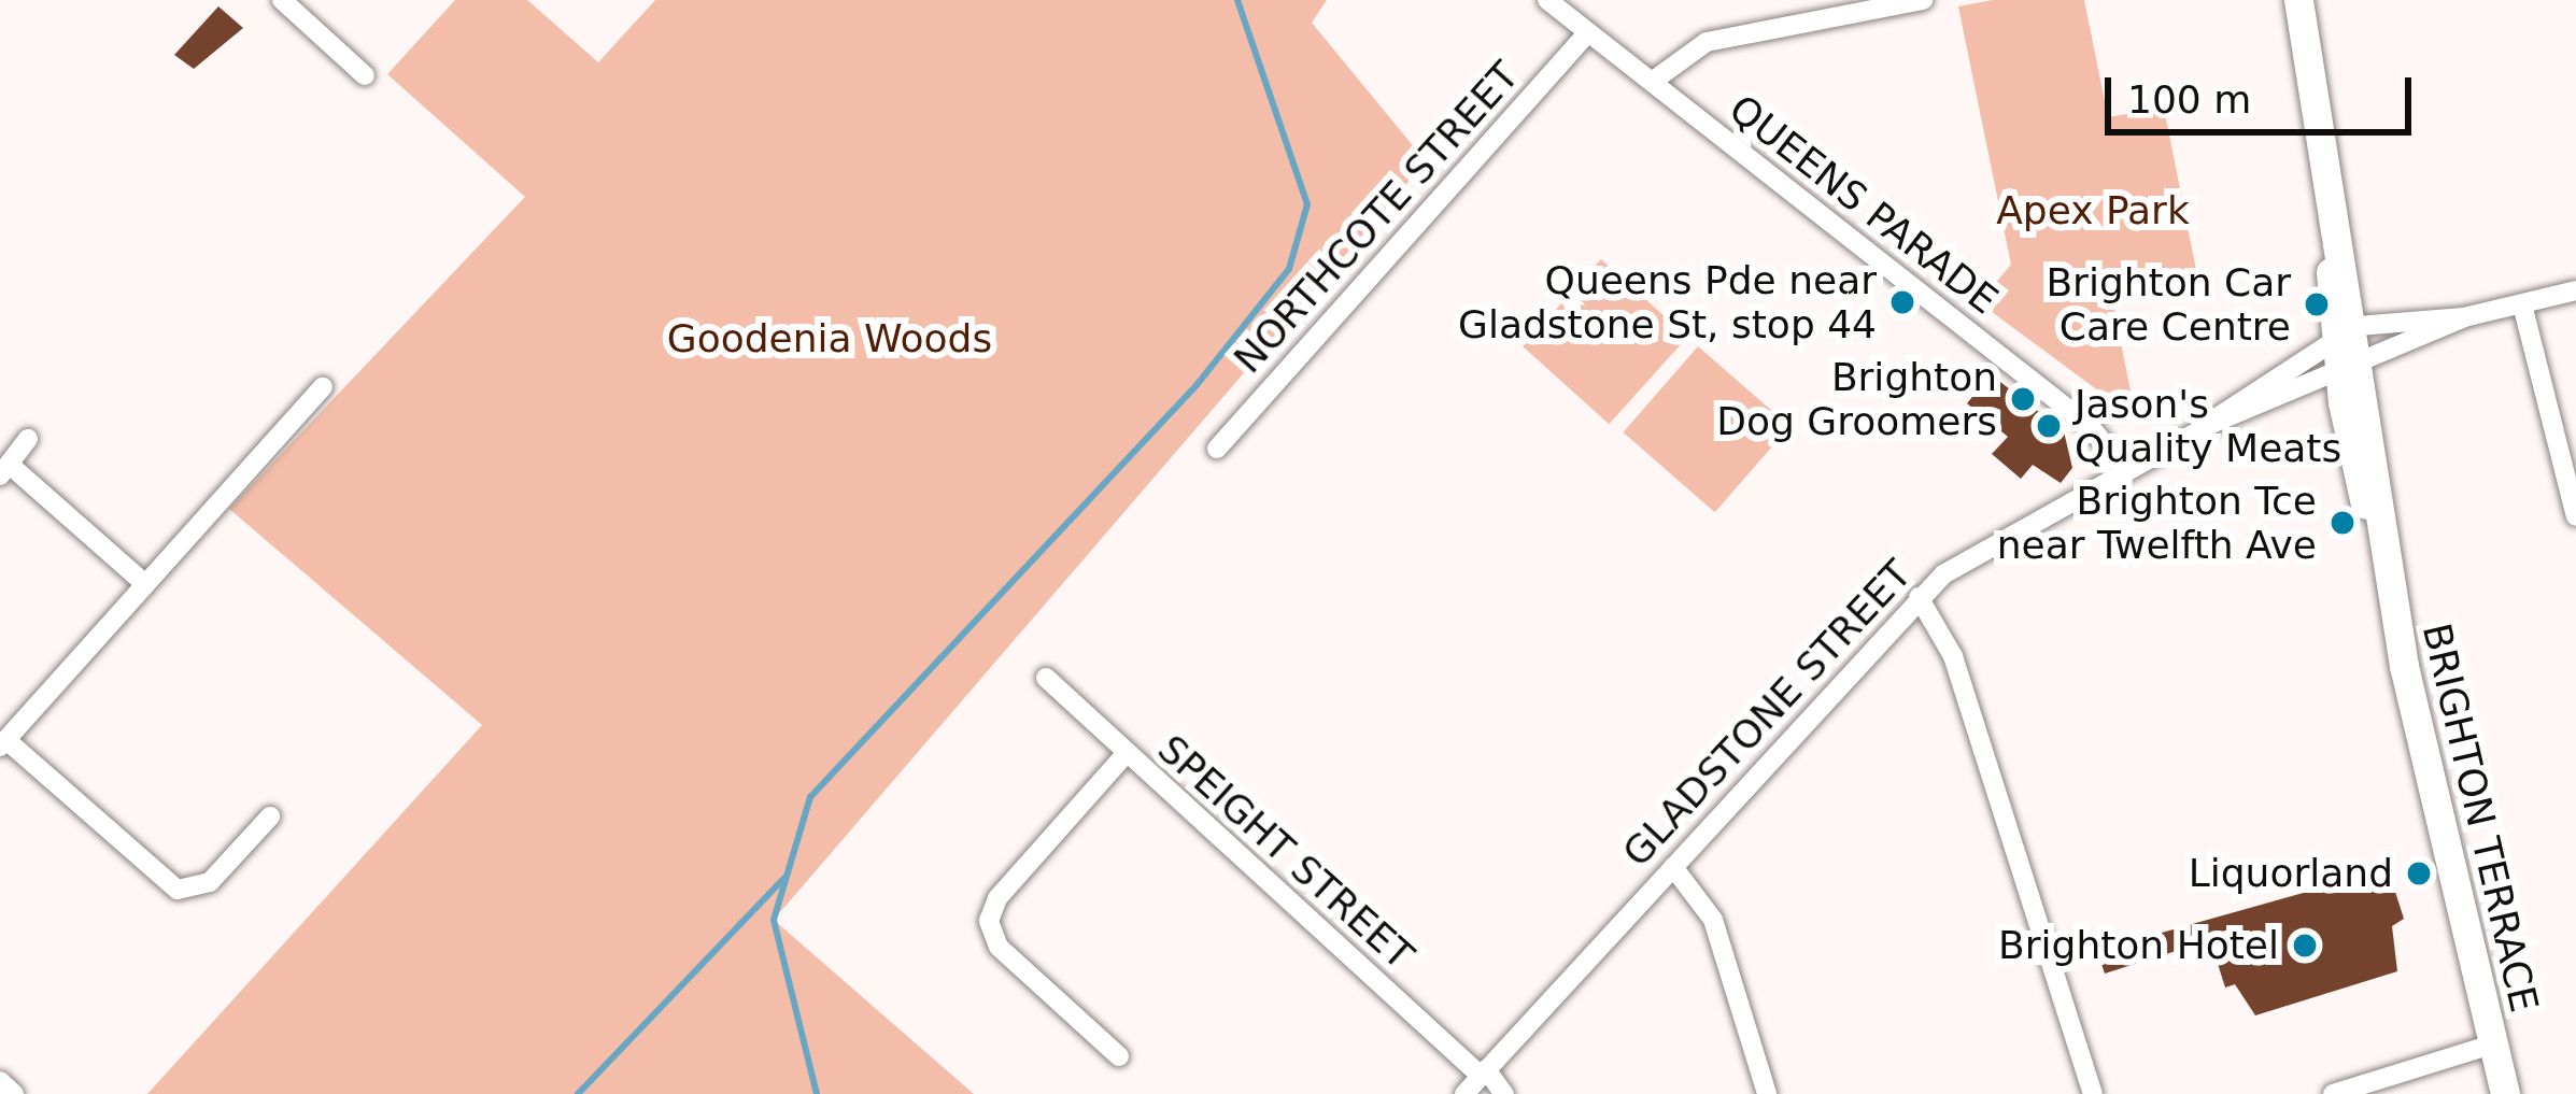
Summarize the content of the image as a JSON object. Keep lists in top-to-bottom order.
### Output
{
  "streets": {
    "main road": ["BRIGHTON TERRACE"],
    "street": [
      "QUEENS PARADE",
      "NORTHCOTE STREET",
      "GLADSTONE STREET",
      "SPEIGHT STREET"
    ]
  },
  "crossings": [
    ["QUEENS PARADE", "NORTHCOTE STREET"],
    ["QUEENS PARADE", "GLADSTONE STREET"],
    ["GLADSTONE STREET", "BRIGHTON TERRACE"],
    ["GLADSTONE STREET", "SPEIGHT STREET"]
  ],
  "parks": ["Apex Park", "Goodenia Woods"],
  "places": [
    "Queens Pde near Gladstone St, stop 44",
    "Brighton Car Care Centre",
    "Brighton Dog Groomers",
    "Jason's Quality Meats",
    "Brighton Tce near Twelfth Ave",
    "Liquorland",
    "Brighton Hotel"
  ],
  "scale_bar": "100 m"
}
